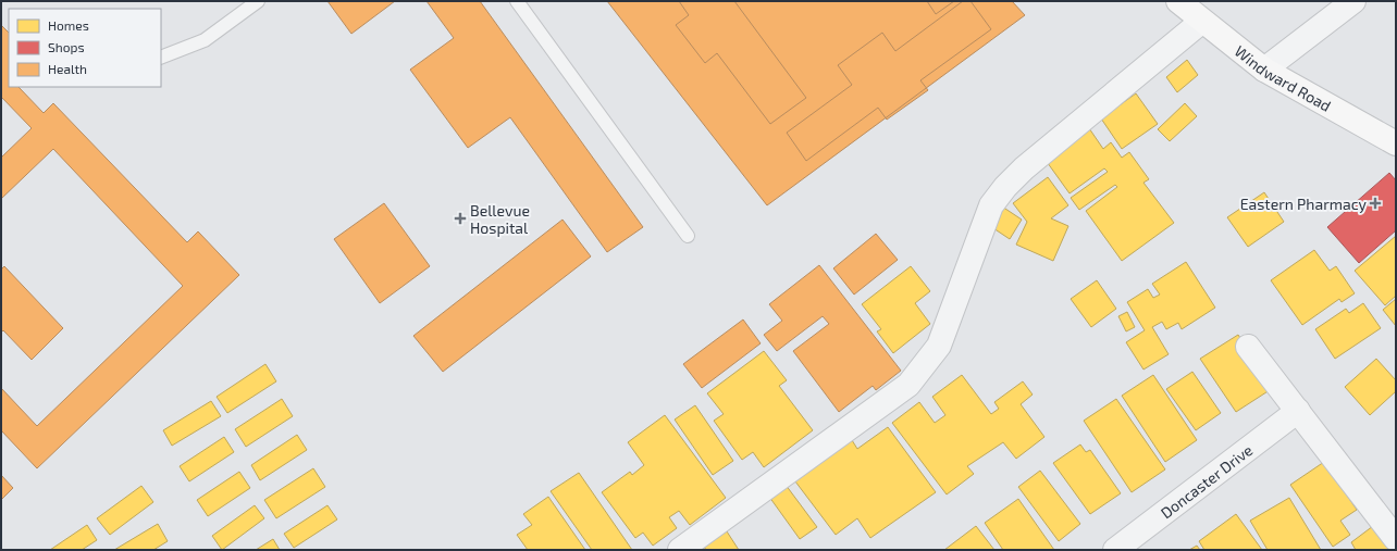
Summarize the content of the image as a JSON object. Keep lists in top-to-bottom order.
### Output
{
  "streets": {
    "main road": ["Windward Road"],
    "street": ["Doncaster Drive"]
  },
  "places": {
    "health": ["Eastern Pharmacy", "Bellevue Hospital"]
  },
  "legend": ["Homes", "Shops", "Health"]
}
